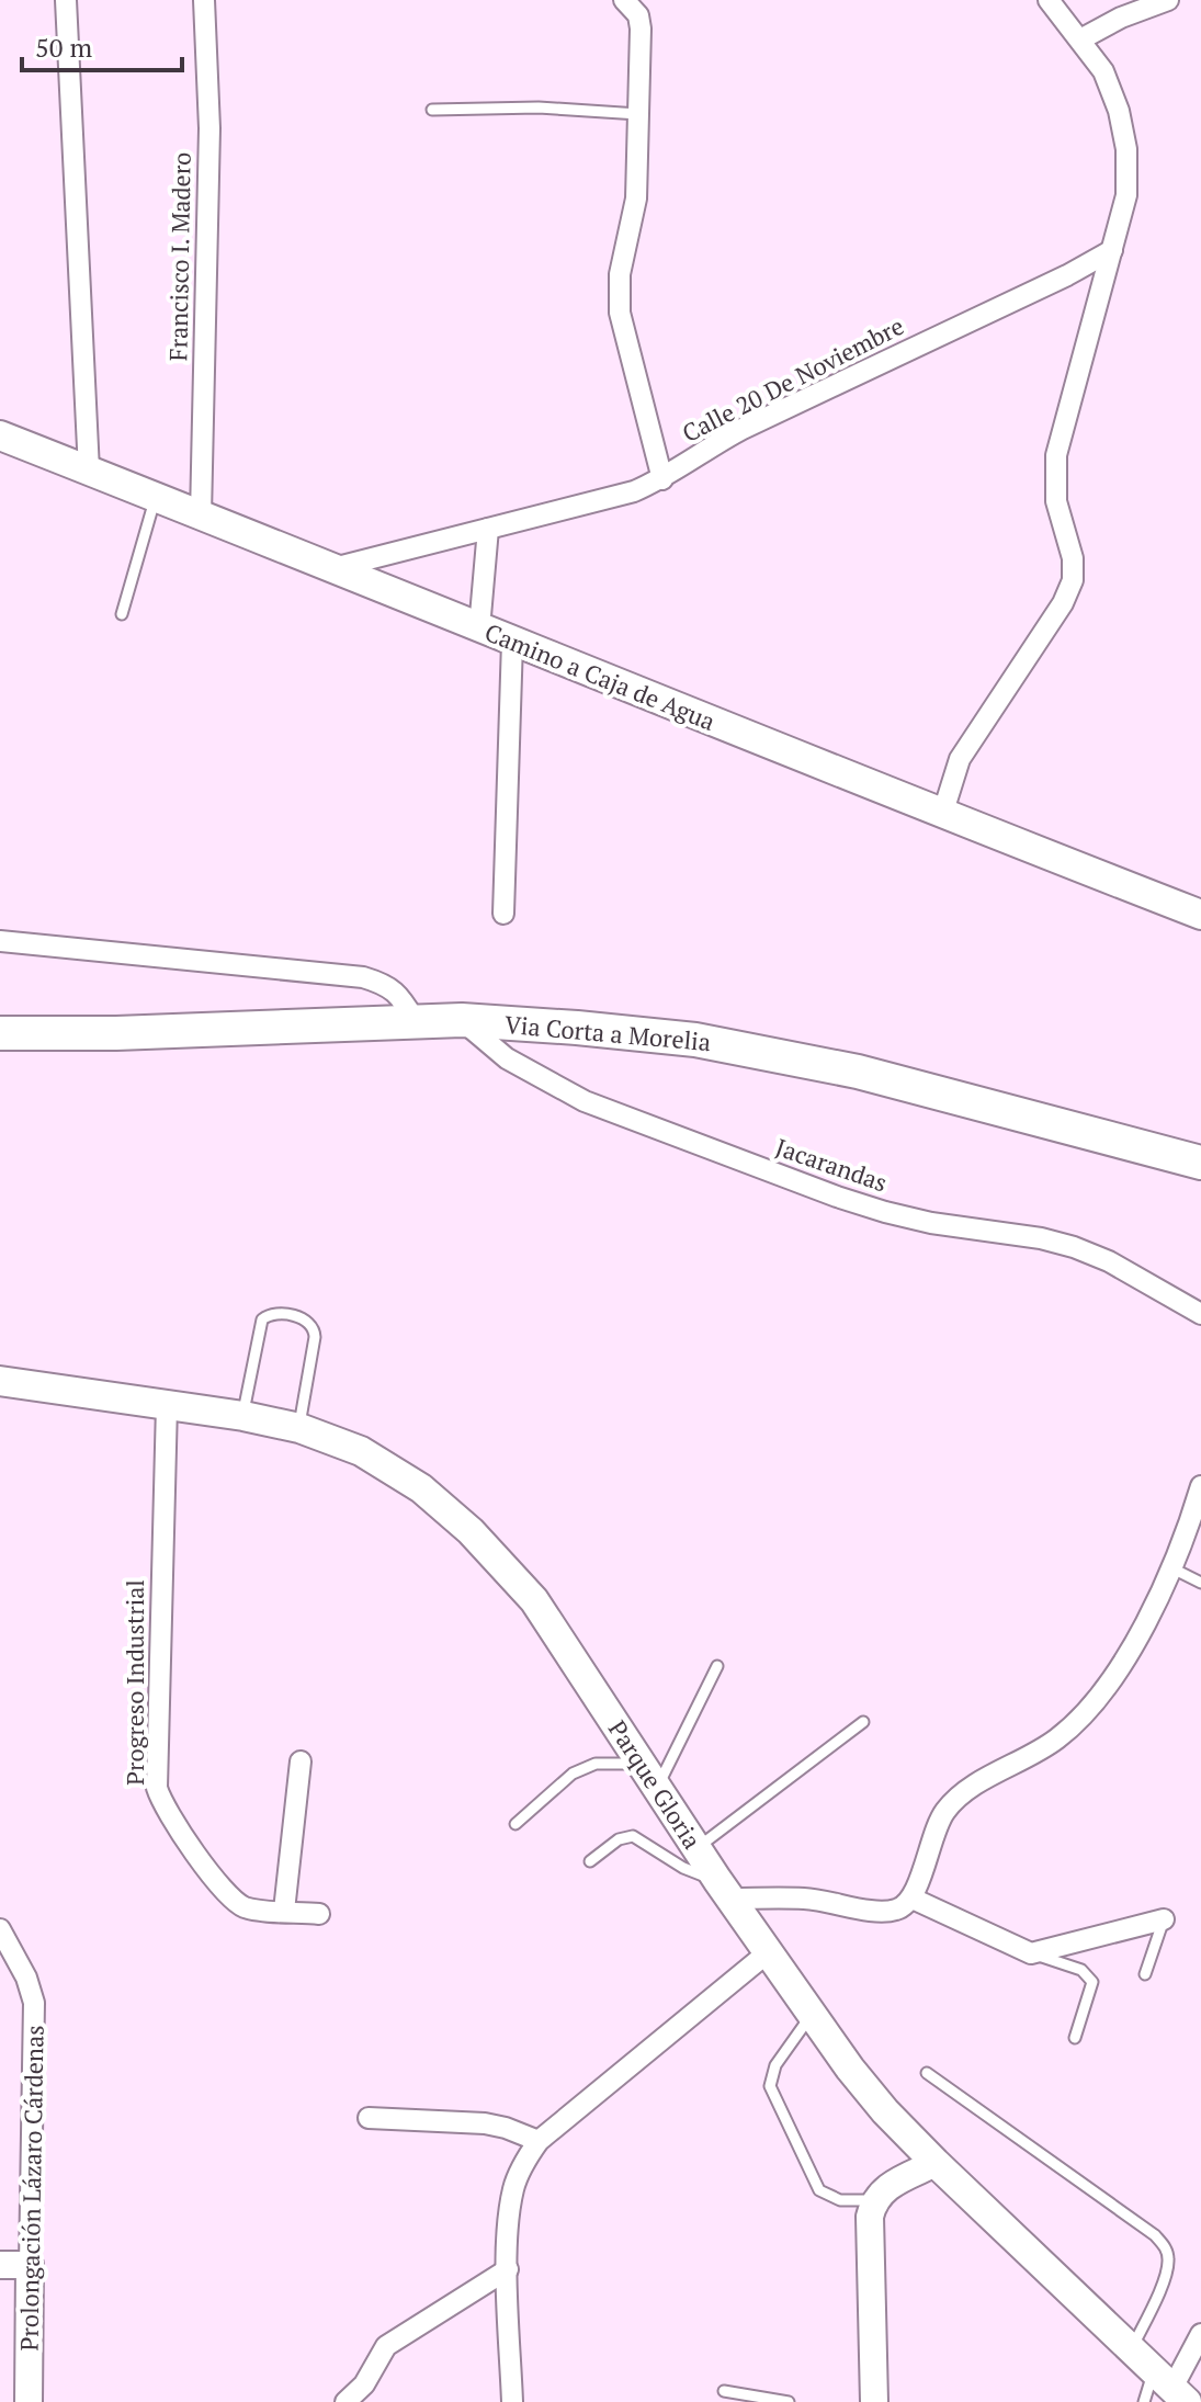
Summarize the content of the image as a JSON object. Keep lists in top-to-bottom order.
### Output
{
  "streets": {
    "main road": ["Camino a Caja de Agua", "Via Corta a Morelia", "Parque Gloria"],
    "street": [
      "Francisco I. Madero",
      "Calle 20 De Noviembre",
      "Jacarandas",
      "Progreso Industrial",
      "Prolongación Lázaro Cárdenas"
    ]
  },
  "crossings": [
    ["Francisco I. Madero", "Camino a Caja de Agua"],
    ["Calle 20 De Noviembre", "Camino a Caja de Agua"],
    ["Via Corta a Morelia", "Jacarandas"],
    ["Progreso Industrial", "Parque Gloria"]
  ],
  "scale_bar": "50 m"
}
